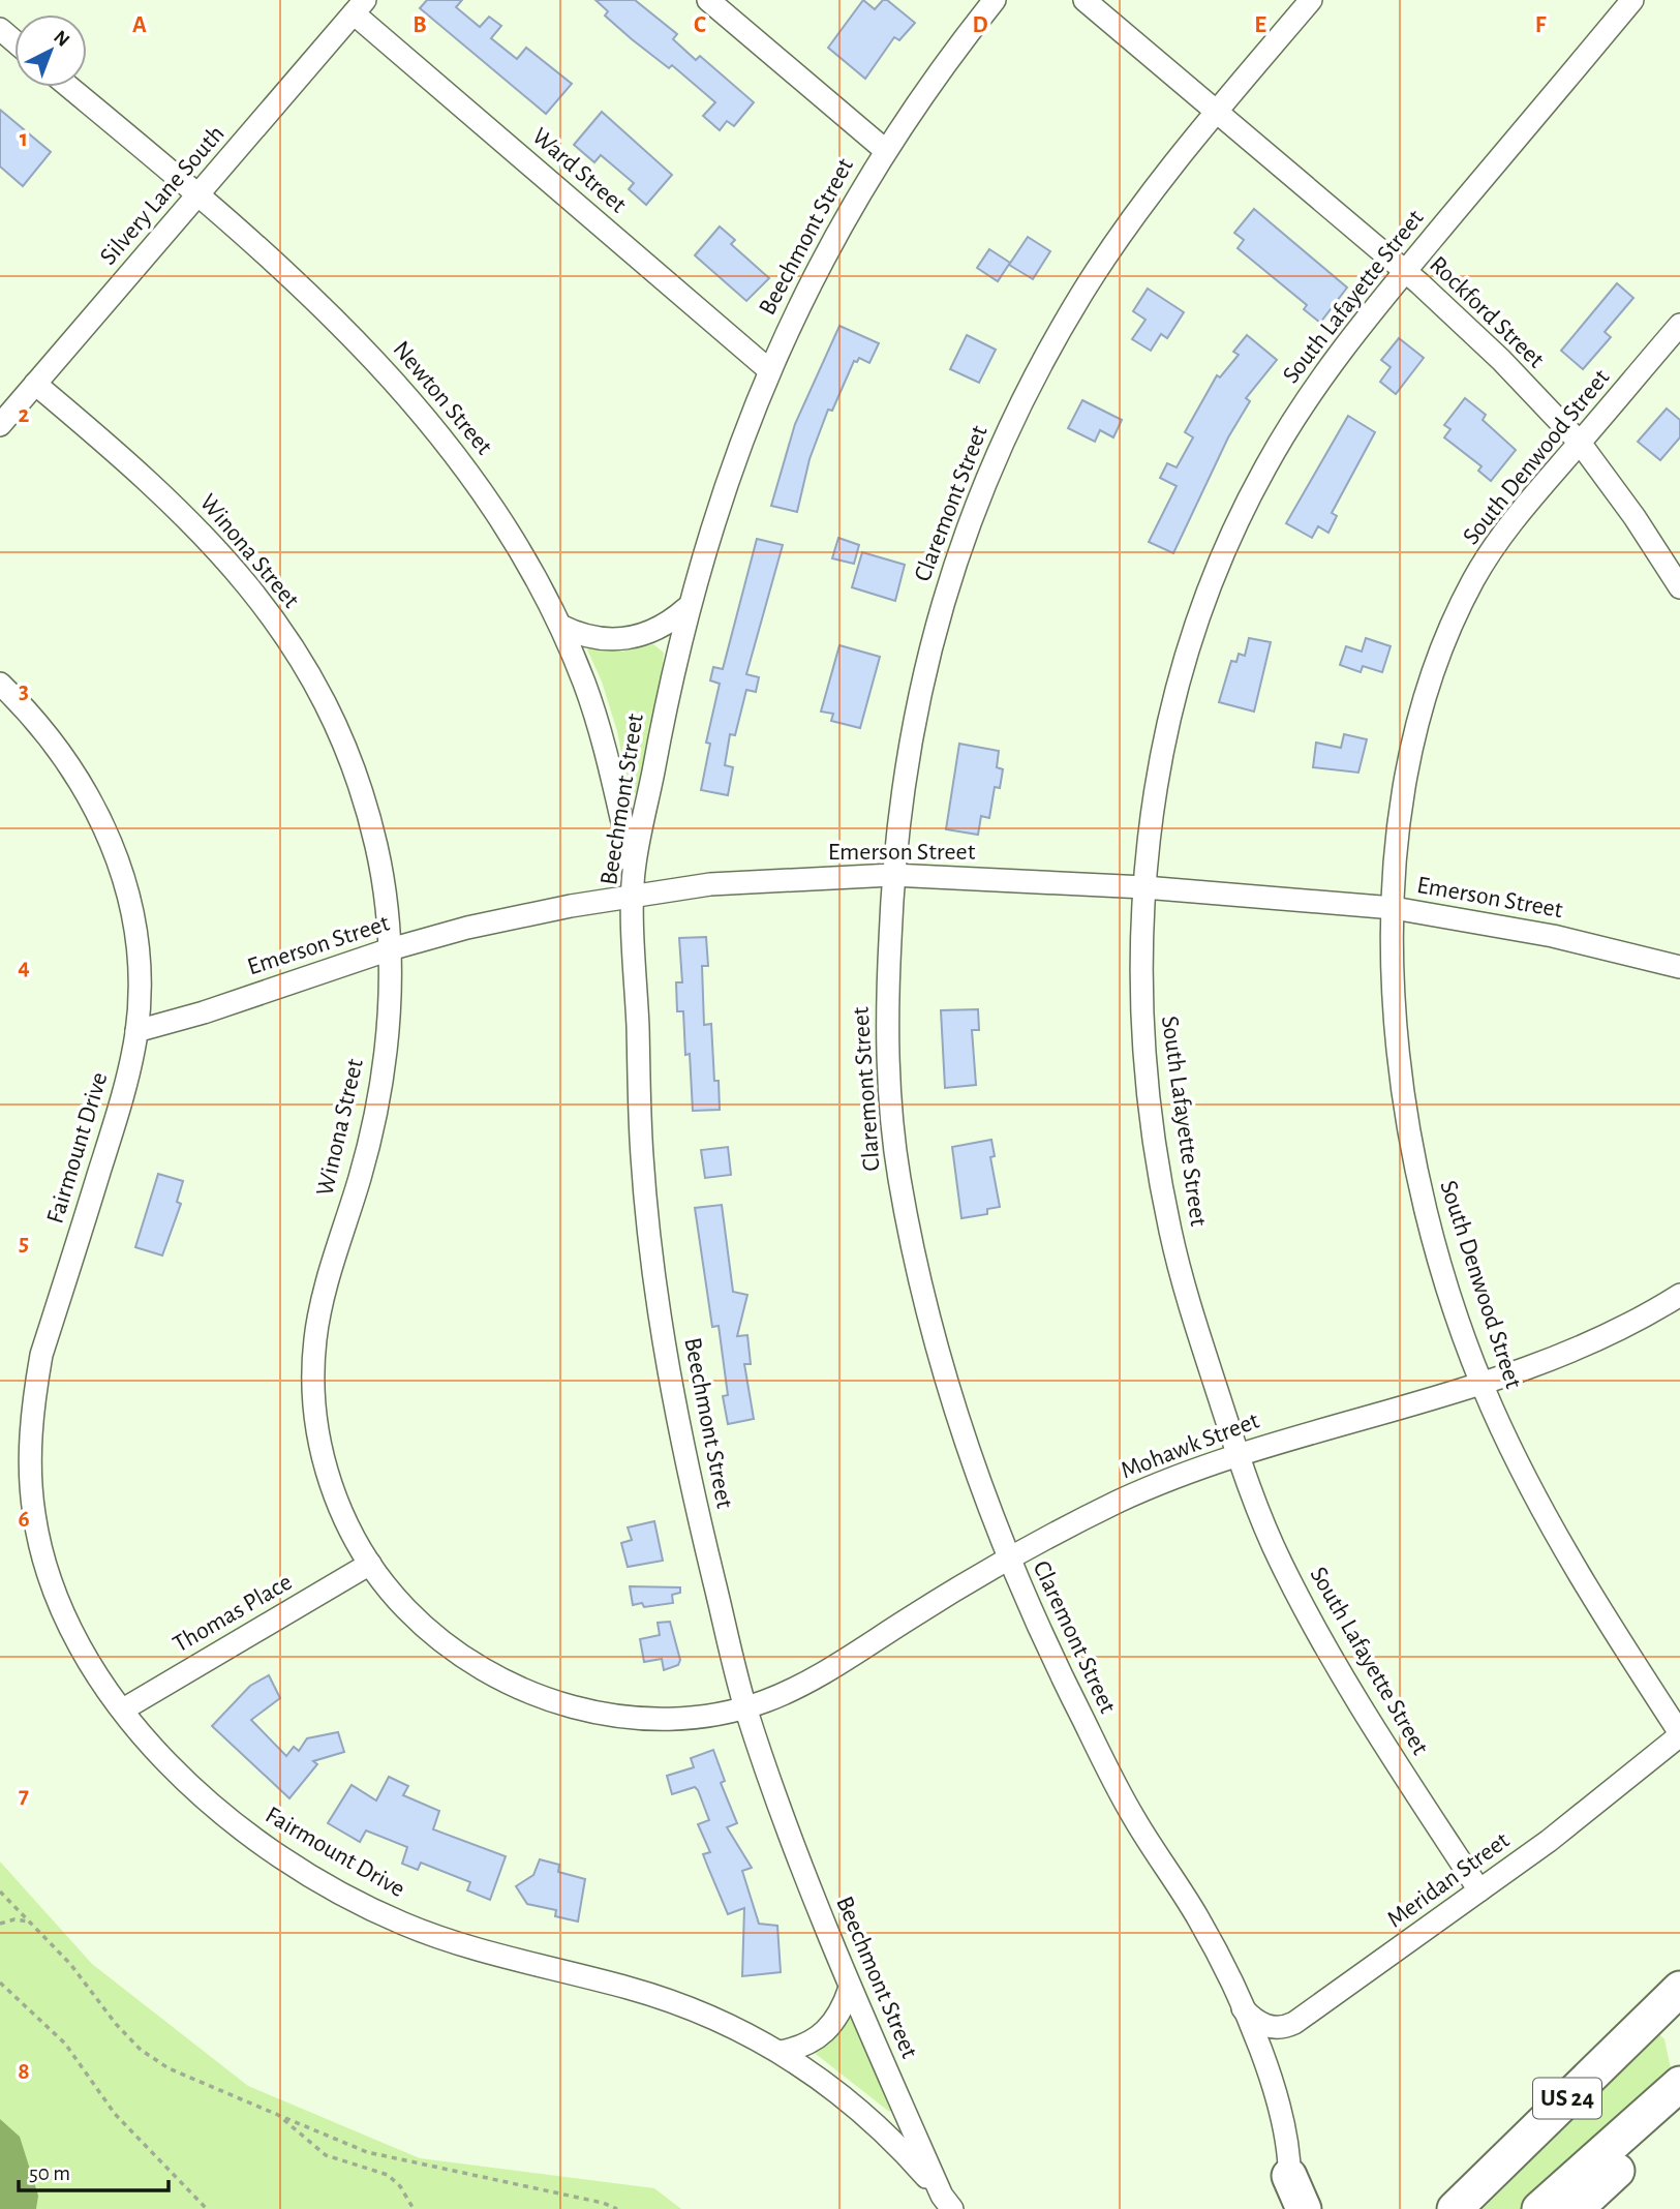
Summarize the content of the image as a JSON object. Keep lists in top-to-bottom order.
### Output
{
  "streets": {
    "main road": ["US 24"],
    "street": [
      "Ward Street",
      "Silvery Lane South",
      "Beechmont Street",
      "South Lafayette Street",
      "Rockford Street",
      "Newton Street",
      "South Denwood Street",
      "Claremont Street",
      "Winona Street",
      "Emerson Street",
      "Fairmount Drive",
      "Mohawk Street",
      "Thomas Place",
      "Meridan Street"
    ]
  },
  "crossings": [
    ["Ward Street", "Silvery Lane South"],
    ["Ward Street", "Beechmont Street"],
    ["Silvery Lane South", "Newton Street"],
    ["Silvery Lane South", "Winona Street"],
    ["Beechmont Street", "Newton Street"],
    ["Beechmont Street", "Winona Street"],
    ["Beechmont Street", "Emerson Street"],
    ["Beechmont Street", "Fairmount Drive"],
    ["Beechmont Street", "Mohawk Street"],
    ["South Lafayette Street", "Rockford Street"],
    ["South Lafayette Street", "Emerson Street"],
    ["South Lafayette Street", "Mohawk Street"],
    ["South Lafayette Street", "Meridan Street"],
    ["Rockford Street", "South Denwood Street"],
    ["Rockford Street", "Claremont Street"],
    ["South Denwood Street", "Emerson Street"],
    ["South Denwood Street", "Mohawk Street"],
    ["South Denwood Street", "Meridan Street"],
    ["Claremont Street", "Emerson Street"],
    ["Claremont Street", "Mohawk Street"],
    ["Claremont Street", "Meridan Street"],
    ["Winona Street", "Emerson Street"],
    ["Winona Street", "Mohawk Street"],
    ["Winona Street", "Thomas Place"],
    ["Emerson Street", "Fairmount Drive"],
    ["Fairmount Drive", "Thomas Place"]
  ],
  "scale_bar": "50 m",
  "north": "top right",
  "grid": {
    "columns": [
      "A",
      "B",
      "C",
      "D",
      "E",
      "F"
    ],
    "rows": [
      "1",
      "2",
      "3",
      "4",
      "5",
      "6",
      "7",
      "8"
    ]
  }
}
